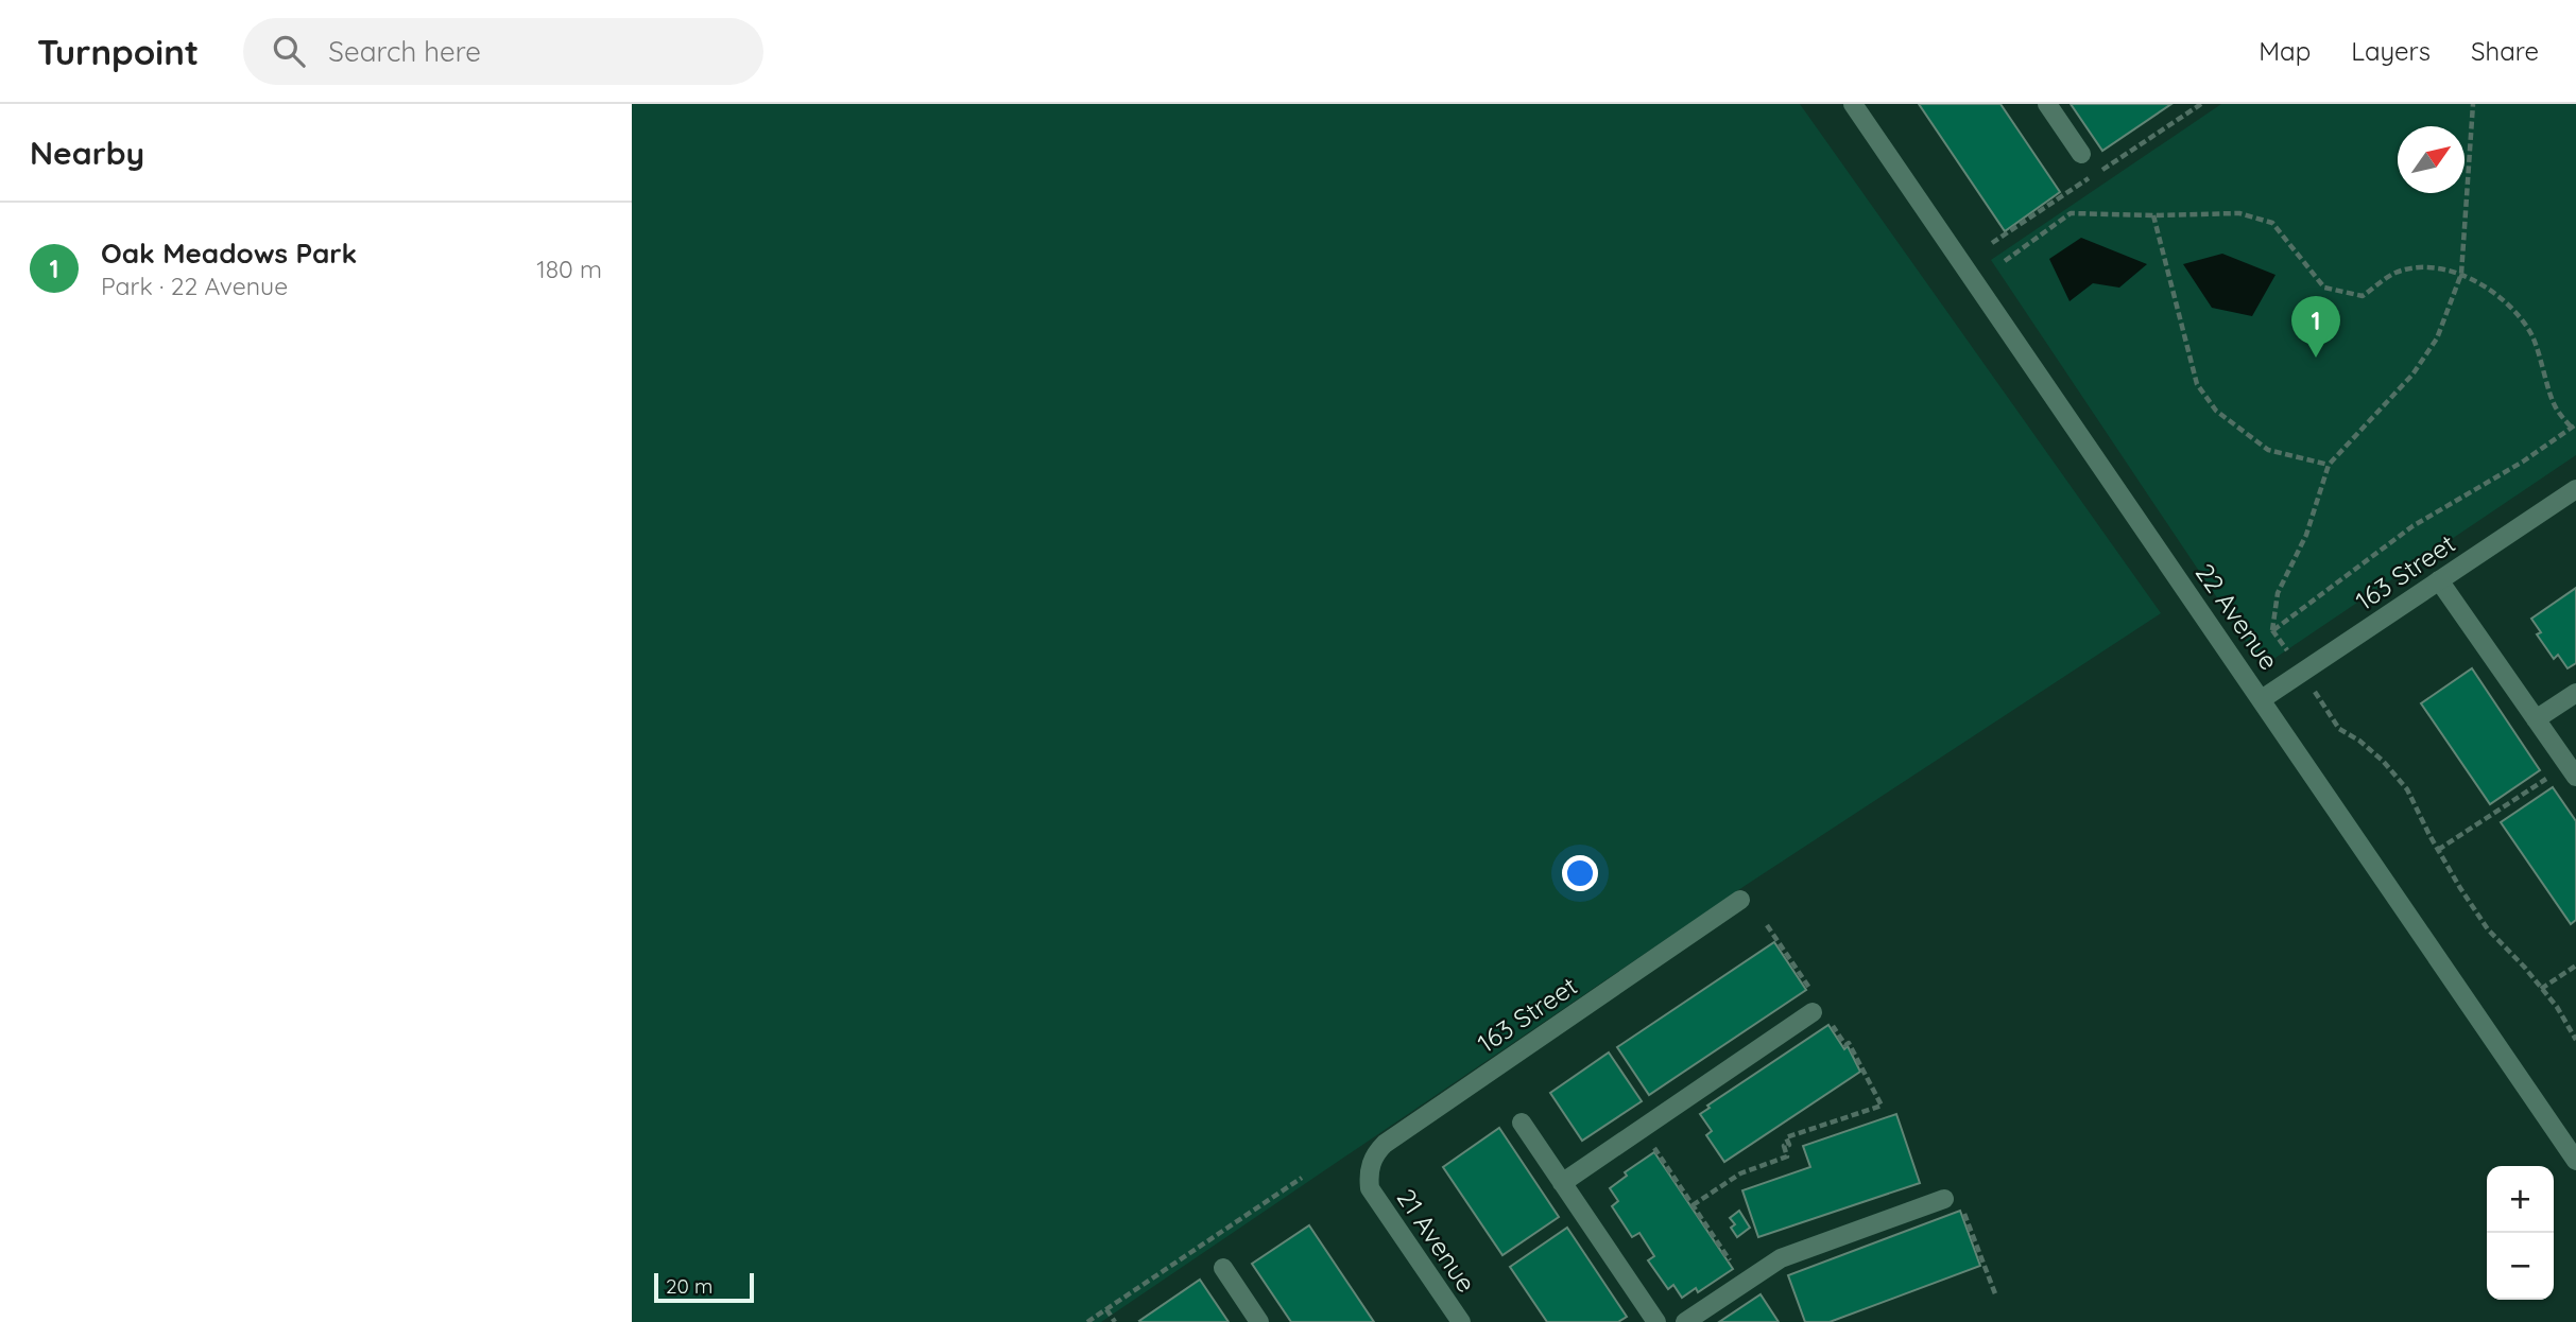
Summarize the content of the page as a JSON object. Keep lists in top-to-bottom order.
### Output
{
  "streets": {
    "street": ["163 Street", "22 Avenue", "21 Avenue"]
  },
  "crossings": [
    ["163 Street", "22 Avenue"],
    ["163 Street", "21 Avenue"]
  ],
  "scale_bar": "20 m",
  "north": "top right",
  "page": {
    "header": "Turnpoint",
    "search": "Search here",
    "nav": ["Map", "Layers", "Share"],
    "heading": "Nearby",
    "list": [
      {
        "mark": "1",
        "name": "Oak Meadows Park",
        "note": "Park · 22 Avenue",
        "value": "180 m"
      }
    ],
    "pins": "1",
    "map_buttons": ["+", "−"],
    "scale": "20 m"
  }
}
